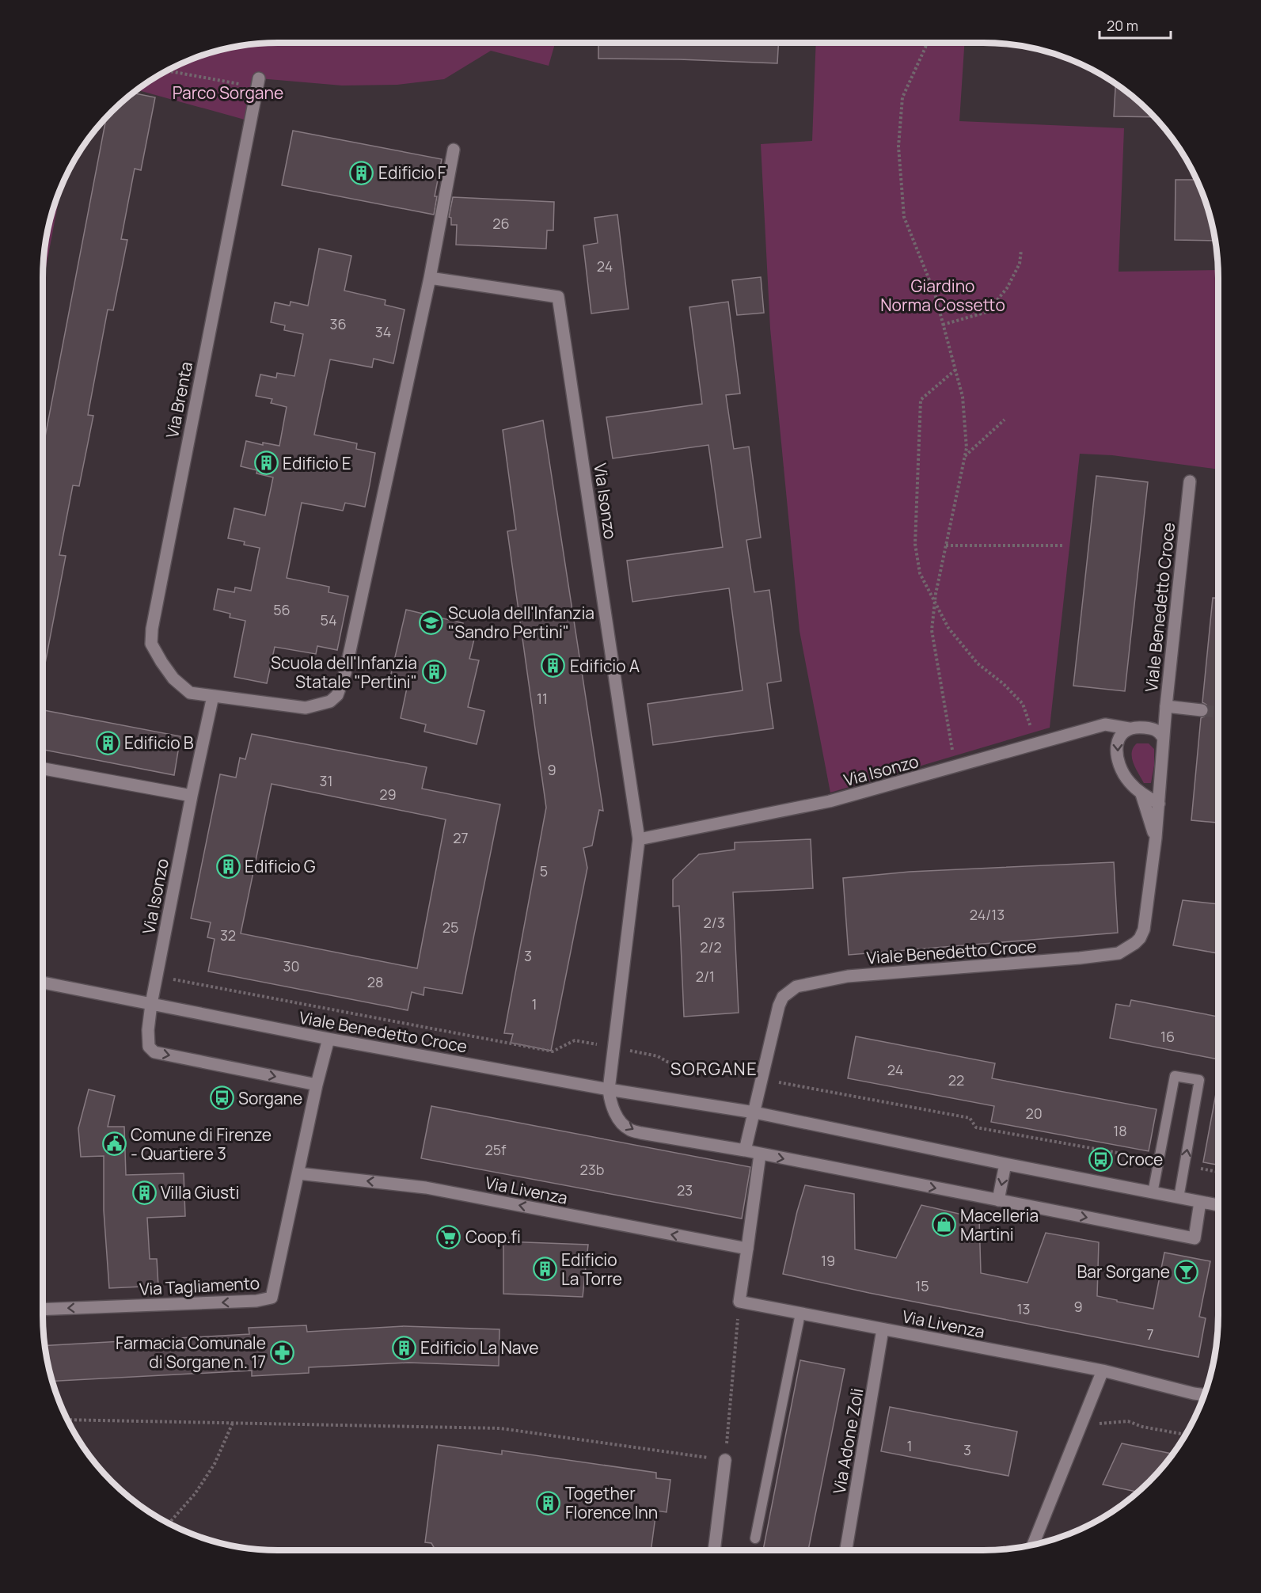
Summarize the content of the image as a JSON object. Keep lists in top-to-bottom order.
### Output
{
  "streets": {
    "street": [
      "Via Brenta",
      "Via Isonzo",
      "Viale Benedetto Croce",
      "Via Livenza",
      "Via Tagliamento",
      "Via Adone Zoli"
    ]
  },
  "crossings": [
    ["Via Brenta", "Via Isonzo"],
    ["Via Isonzo", "Viale Benedetto Croce"],
    ["Viale Benedetto Croce", "Via Tagliamento"],
    ["Via Livenza", "Via Tagliamento"],
    ["Via Livenza", "Via Adone Zoli"]
  ],
  "one_way": ["Via Livenza", "Via Tagliamento"],
  "districts": ["SORGANE"],
  "parks": ["Parco Sorgane", "Giardino Norma Cossetto"],
  "places": {
    "building": [
      "Edificio F",
      "Edificio E",
      "Edificio A",
      "Scuola dell'Infanzia Statale \"Pertini\"",
      "Edificio B",
      "Edificio G",
      "Villa Giusti",
      "Edificio La Torre",
      "Edificio La Nave",
      "Together Florence Inn"
    ],
    "school or university": ["Scuola dell'Infanzia \"Sandro Pertini\""],
    "bus stop": ["Sorgane", "Croce"],
    "public building": ["Comune di Firenze - Quartiere 3"],
    "shop": ["Macelleria Martini"],
    "supermarket": ["Coop.fi"],
    "bar": ["Bar Sorgane"],
    "pharmacy": ["Farmacia Comunale di Sorgane n. 17"]
  },
  "house_numbers": [
    "26",
    "24",
    "36",
    "34",
    "56",
    "54",
    "11",
    "9",
    "31",
    "29",
    "27",
    "5",
    "24/13",
    "2/3",
    "25",
    "32",
    "2/2",
    "3",
    "30",
    "2/1",
    "28",
    "1",
    "16",
    "24",
    "22",
    "20",
    "18",
    "25f",
    "23b",
    "23",
    "19",
    "15",
    "9",
    "13",
    "7",
    "1",
    "3"
  ],
  "scale_bar": "20 m"
}
